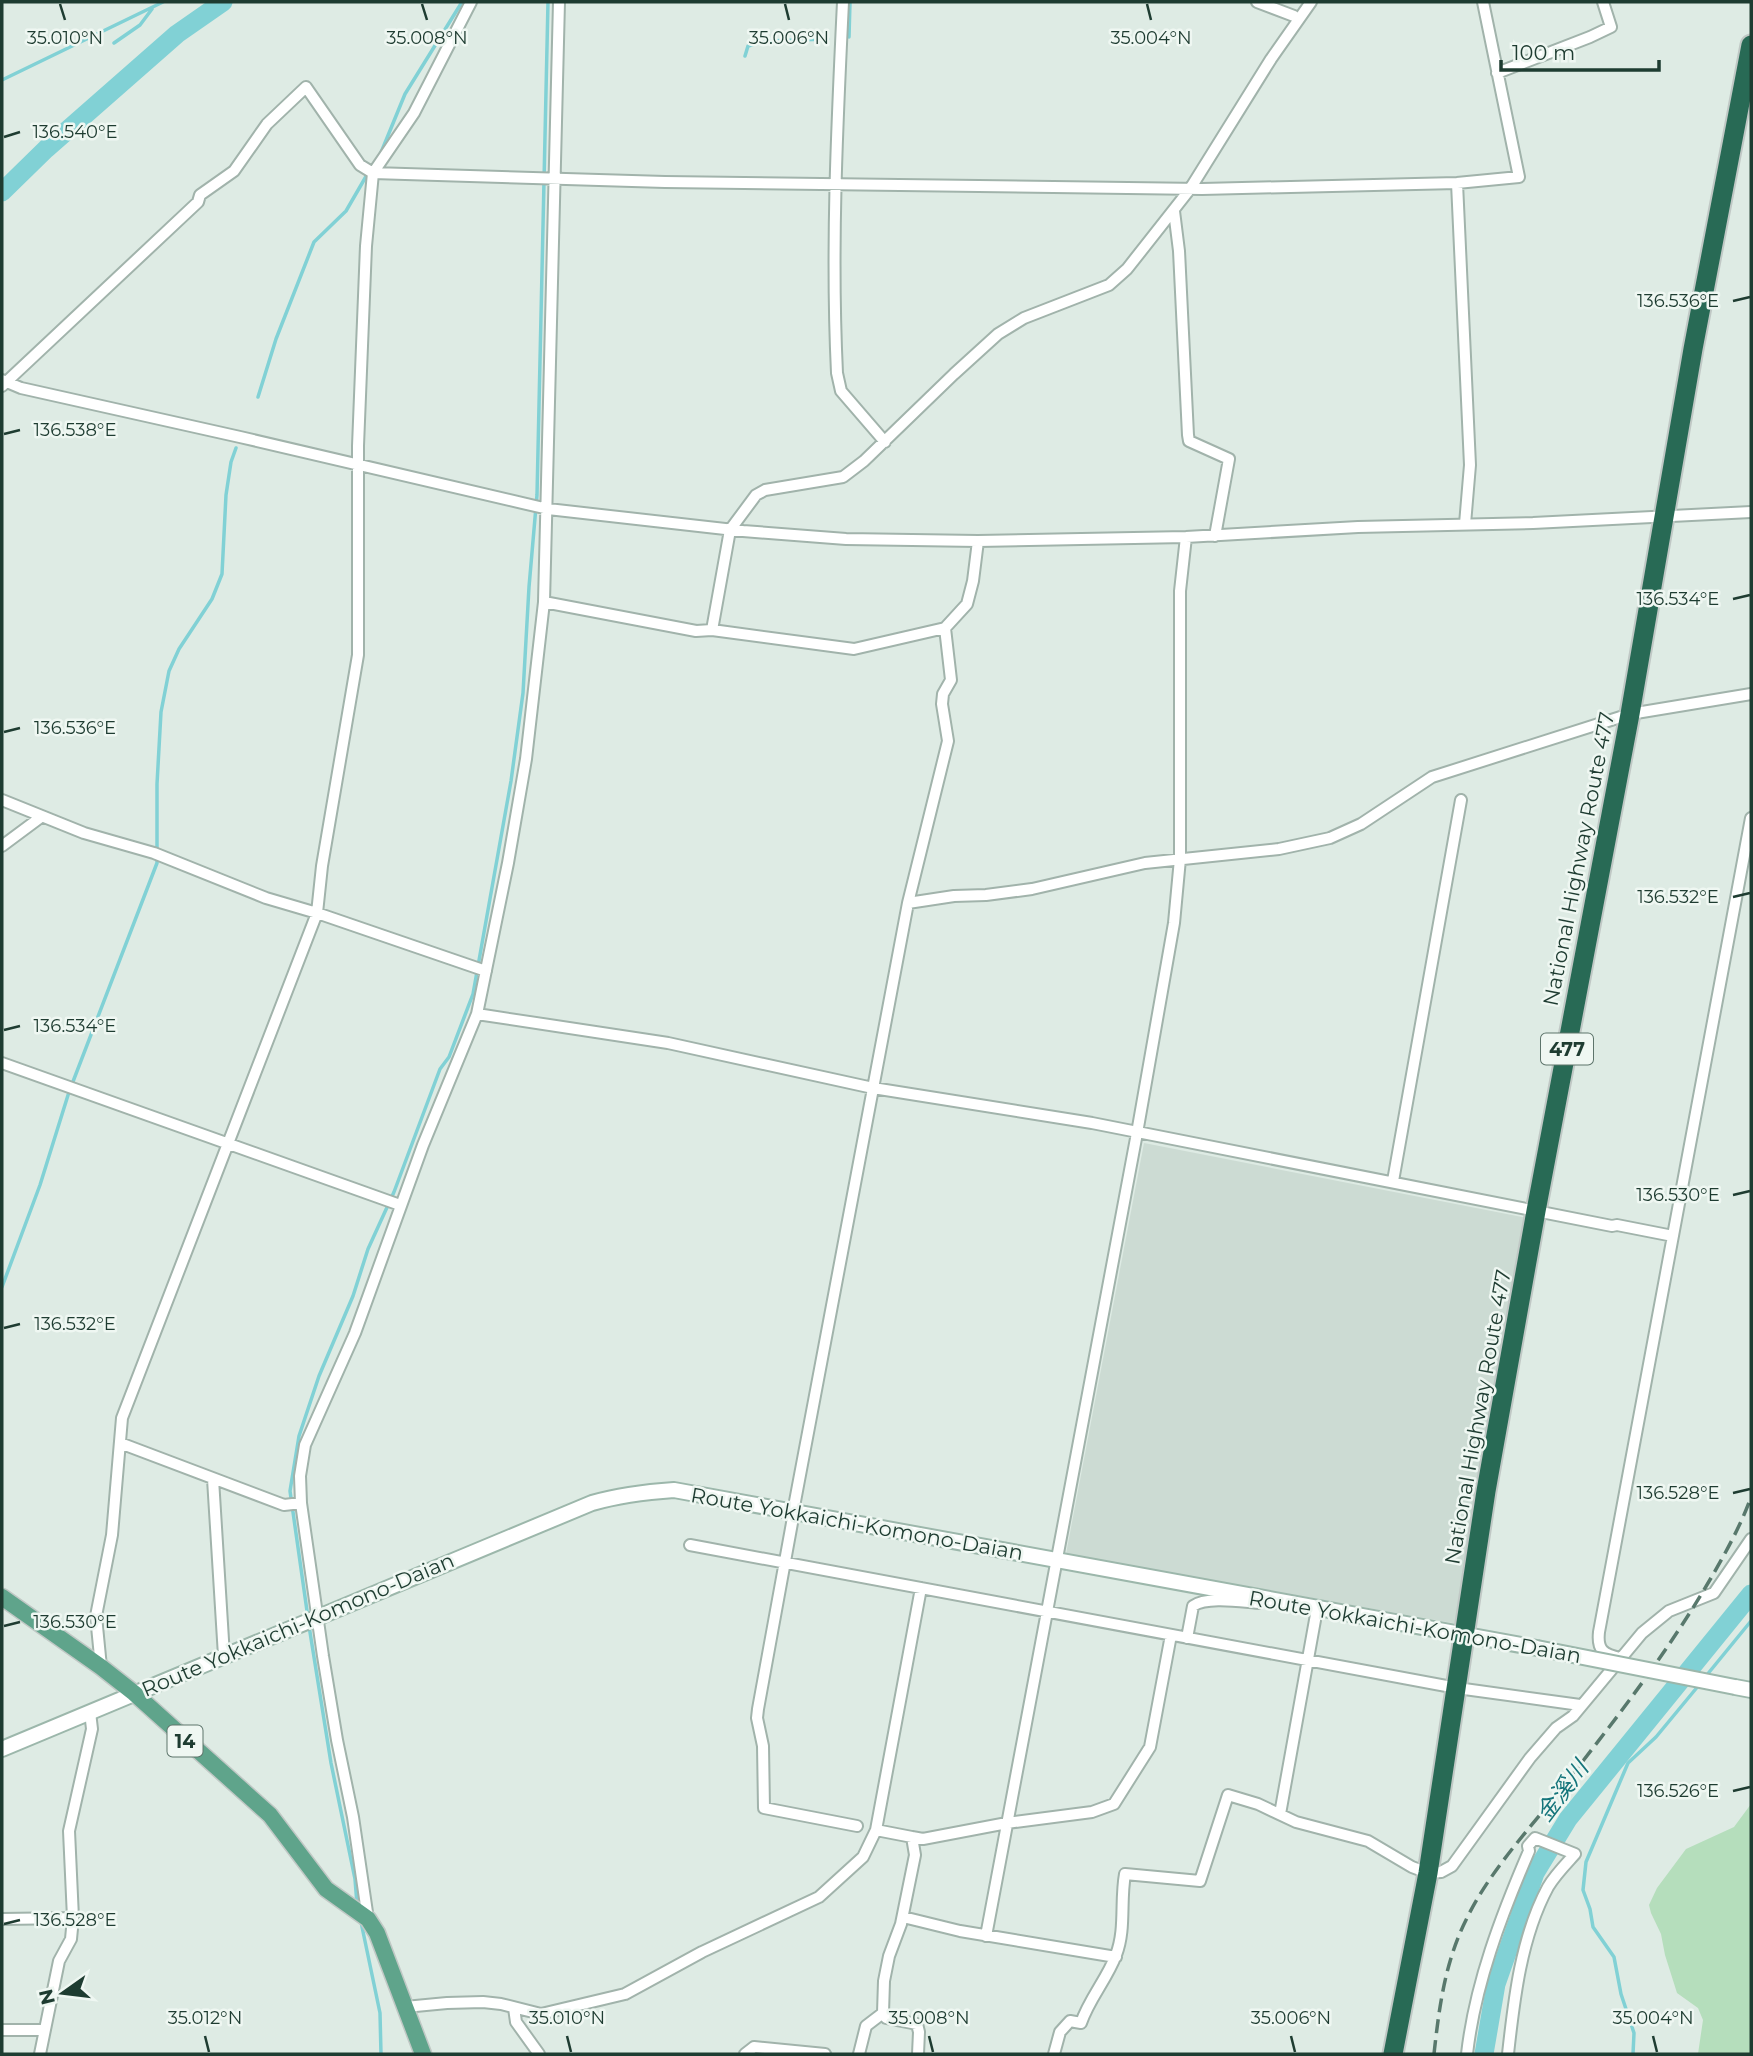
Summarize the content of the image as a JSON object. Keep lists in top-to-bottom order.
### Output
{
  "streets": {
    "highway": ["National Highway Route 477", "477"],
    "main road": ["Route Yokkaichi-Komono-Daian", "14"]
  },
  "crossings": [
    ["National Highway Route 477", "Route Yokkaichi-Komono-Daian"],
    ["Route Yokkaichi-Komono-Daian", "14"]
  ],
  "water": ["金溪川"],
  "scale_bar": "100 m",
  "north": "left",
  "coordinates": [
    "35.010°N",
    "35.008°N",
    "35.006°N",
    "35.004°N",
    "136.540°E",
    "136.536°E",
    "136.538°E",
    "136.534°E",
    "136.532°E",
    "136.530°E",
    "136.528°E",
    "136.526°E",
    "35.012°N"
  ]
}
